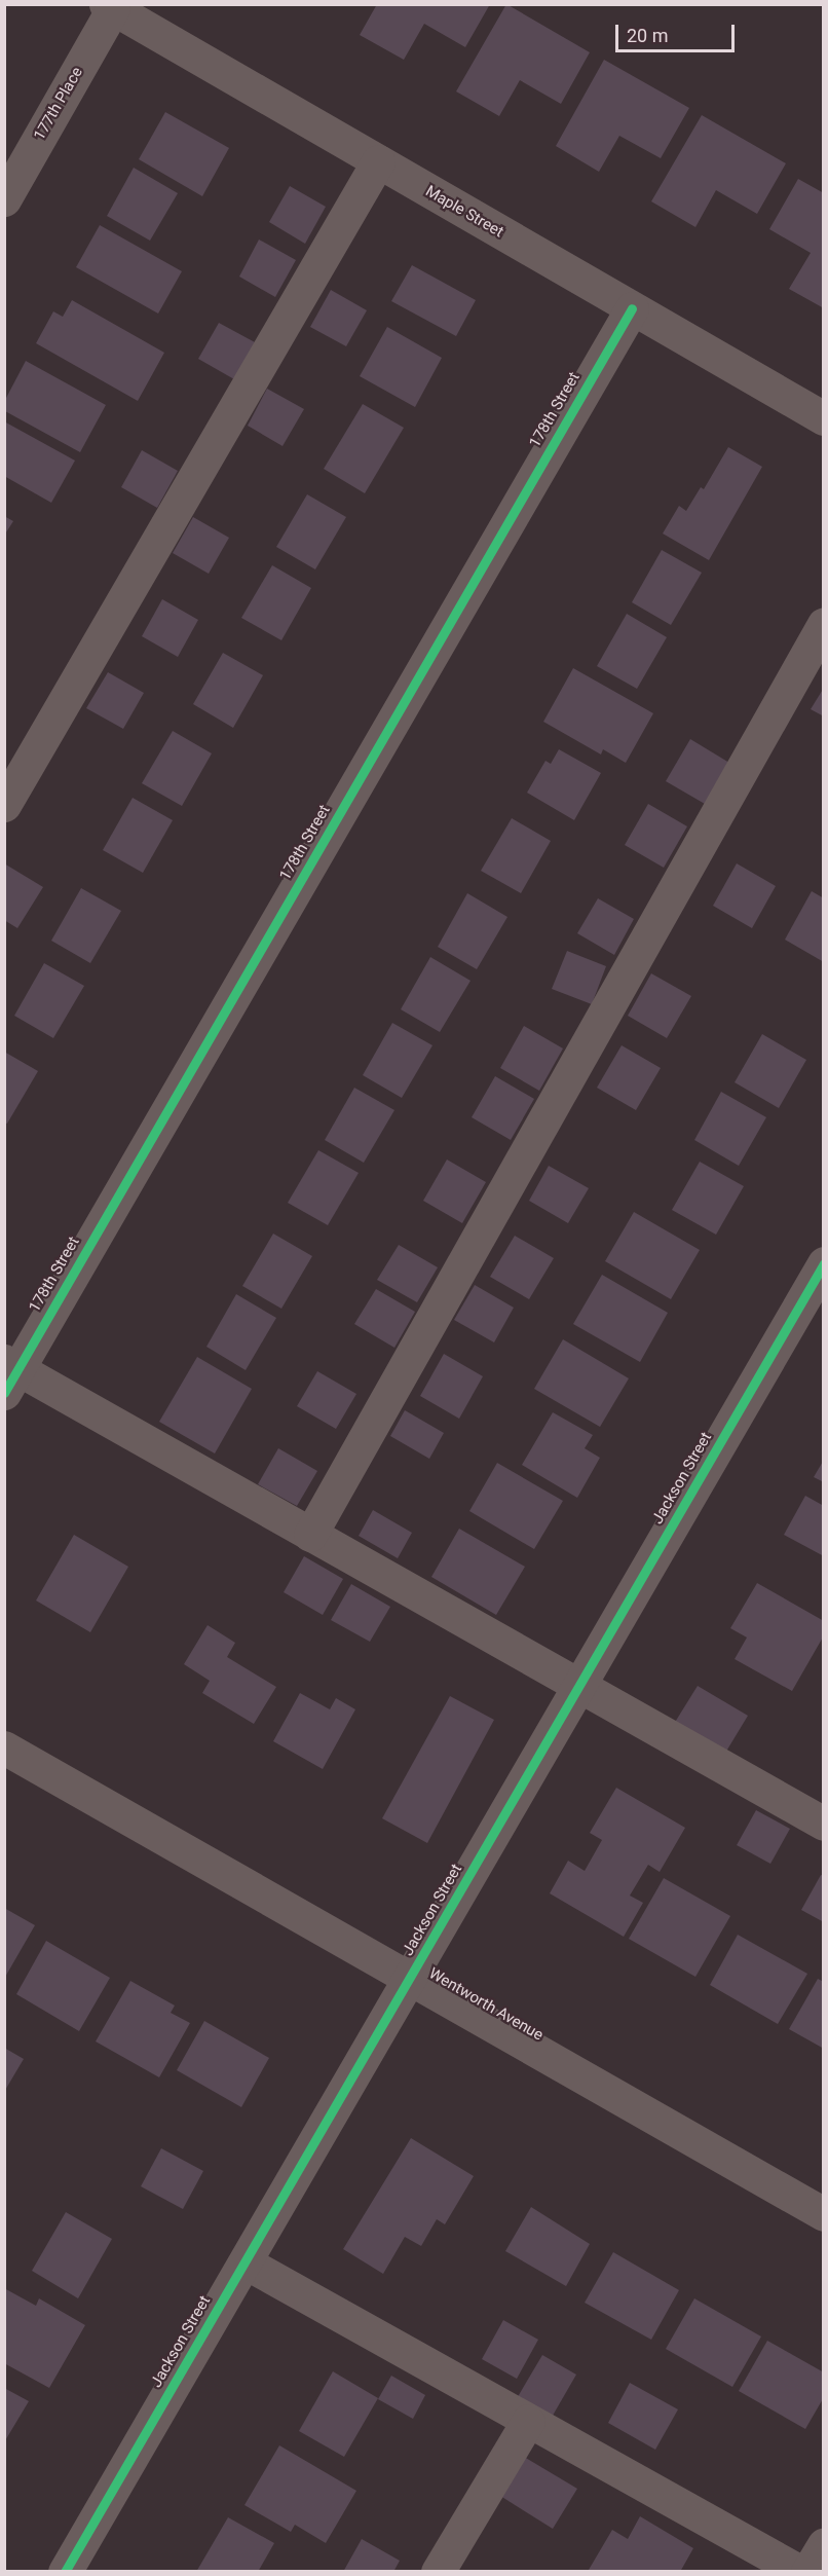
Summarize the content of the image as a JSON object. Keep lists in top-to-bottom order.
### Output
{
  "streets": {
    "street": [
      "177th Place",
      "Maple Street",
      "178th Street",
      "Jackson Street",
      "Wentworth Avenue"
    ]
  },
  "crossings": [
    ["177th Place", "Maple Street"],
    ["Maple Street", "178th Street"],
    ["Jackson Street", "Wentworth Avenue"]
  ],
  "scale_bar": "20 m"
}
